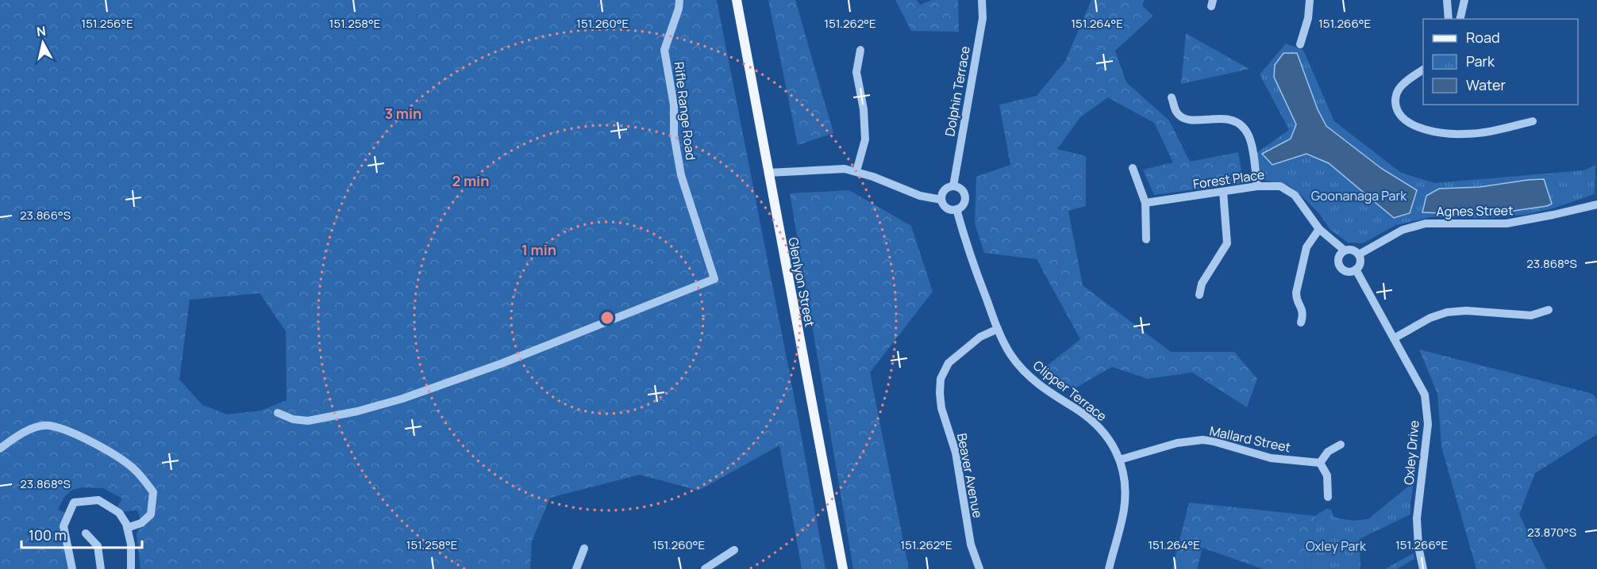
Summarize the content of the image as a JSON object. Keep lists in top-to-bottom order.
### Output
{
  "streets": {
    "main road": ["Glenlyon Street"],
    "street": [
      "Dolphin Terrace",
      "Rifle Range Road",
      "Forest Place",
      "Agnes Street",
      "Clipper Terrace",
      "Mallard Street",
      "Oxley Drive",
      "Beaver Avenue"
    ]
  },
  "crossings": [
    ["Dolphin Terrace", "Clipper Terrace"],
    ["Forest Place", "Agnes Street"],
    ["Forest Place", "Oxley Drive"],
    ["Agnes Street", "Oxley Drive"],
    ["Clipper Terrace", "Mallard Street"],
    ["Clipper Terrace", "Beaver Avenue"]
  ],
  "parks": ["Goonanaga Park", "Oxley Park"],
  "legend": ["Road", "Park", "Water"],
  "scale_bar": "100 m",
  "north": "top",
  "coordinates": [
    "151.256°E",
    "151.258°E",
    "151.260°E",
    "151.262°E",
    "151.264°E",
    "151.266°E",
    "23.866°S",
    "23.868°S",
    "23.870°S"
  ],
  "rings": ["3 min", "2 min", "1 min"]
}
